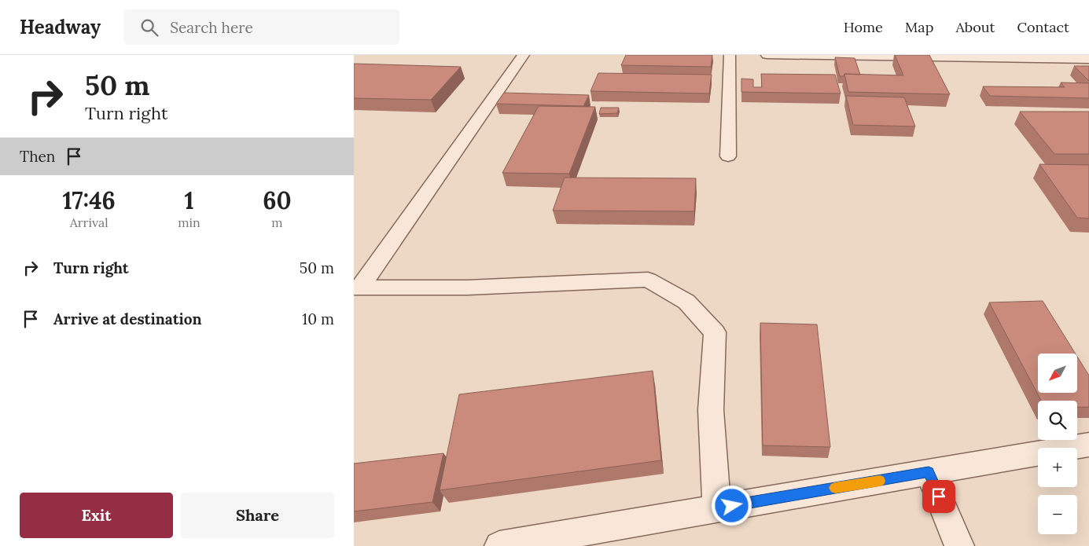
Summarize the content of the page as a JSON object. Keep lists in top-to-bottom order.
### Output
{
  "north": "bottom left",
  "page": {
    "header": "Headway",
    "search": "Search here",
    "nav": [
      "Home",
      "Map",
      "About",
      "Contact"
    ],
    "turn": ["50 m", "Turn right"],
    "then": "Then",
    "eta": [
      "17:46",
      "Arrival",
      "1",
      "min",
      "60",
      "m"
    ],
    "list": [
      {
        "name": "Turn right",
        "value": "50 m"
      },
      {
        "name": "Arrive at destination",
        "value": "10 m"
      }
    ],
    "map_buttons": ["+", "−"],
    "buttons": ["Exit", "Share"]
  }
}
